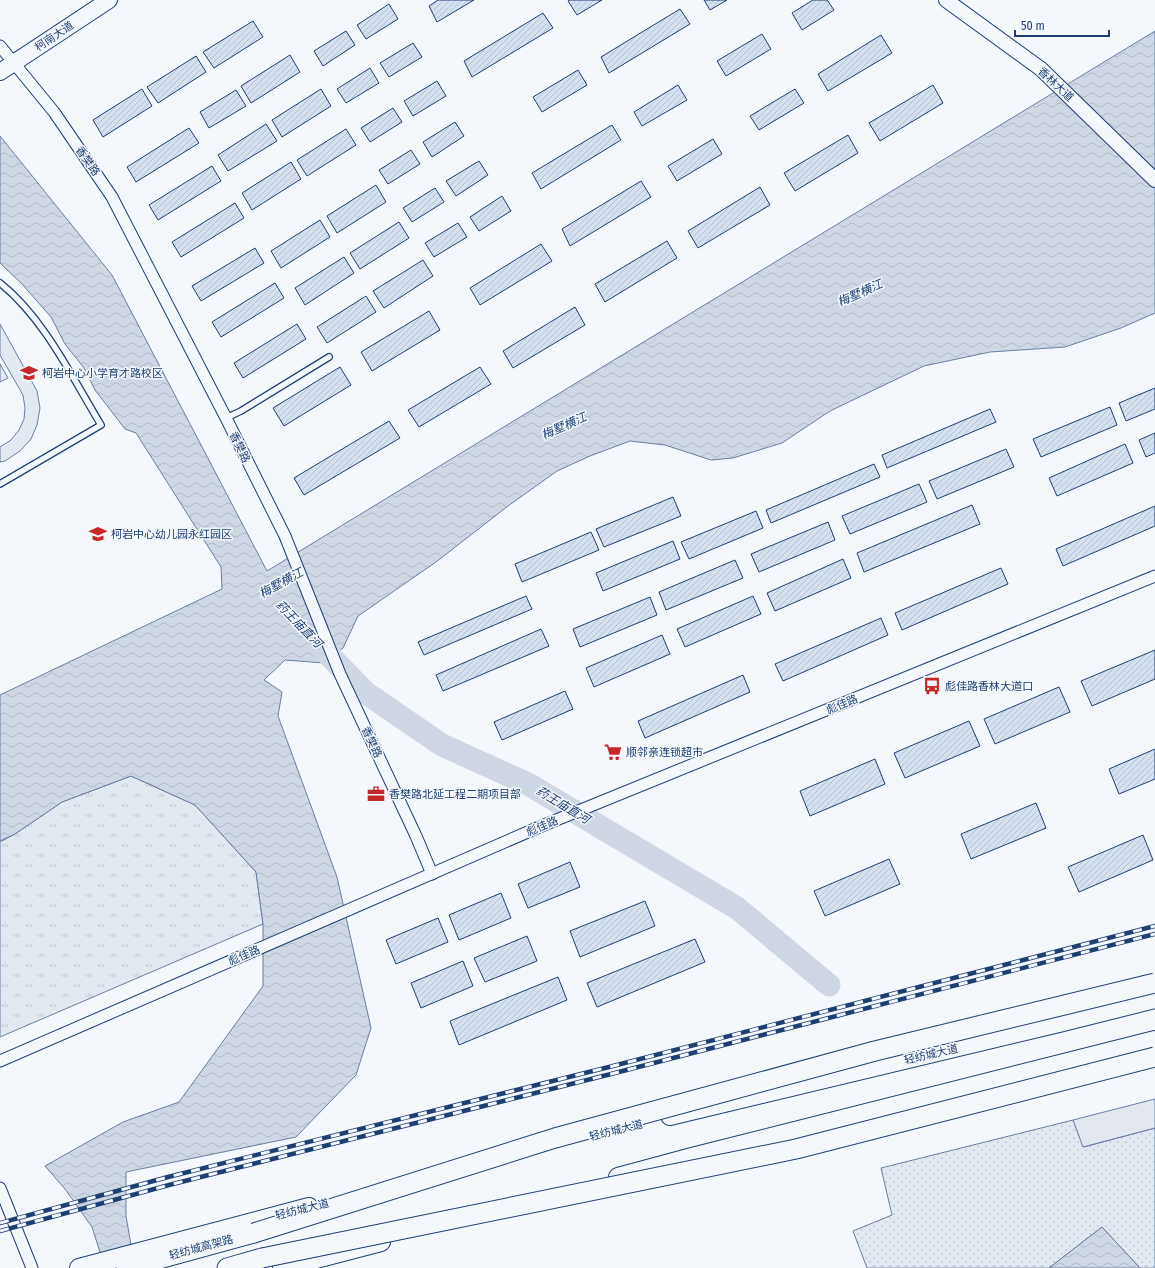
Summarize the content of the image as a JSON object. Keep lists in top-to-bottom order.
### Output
{
  "streets": {
    "highway": ["轻纺城高架路"],
    "main road": ["柯南大道", "轻纺城大道"],
    "street": ["香林大道", "香樊路", "彪佳路"]
  },
  "crossings": [
    ["柯南大道", "香樊路"],
    ["香樊路", "彪佳路"]
  ],
  "water": ["梅墅横江", "药王庙直河"],
  "places": {
    "school or university": ["柯岩中心小学育才路校区", "柯岩中心幼儿园永红园区"],
    "bus stop": ["彪佳路香林大道口"],
    "supermarket": ["顺邻亲连锁超市"],
    "office": ["香樊路北延工程二期项目部"]
  },
  "scale_bar": "50 m"
}
